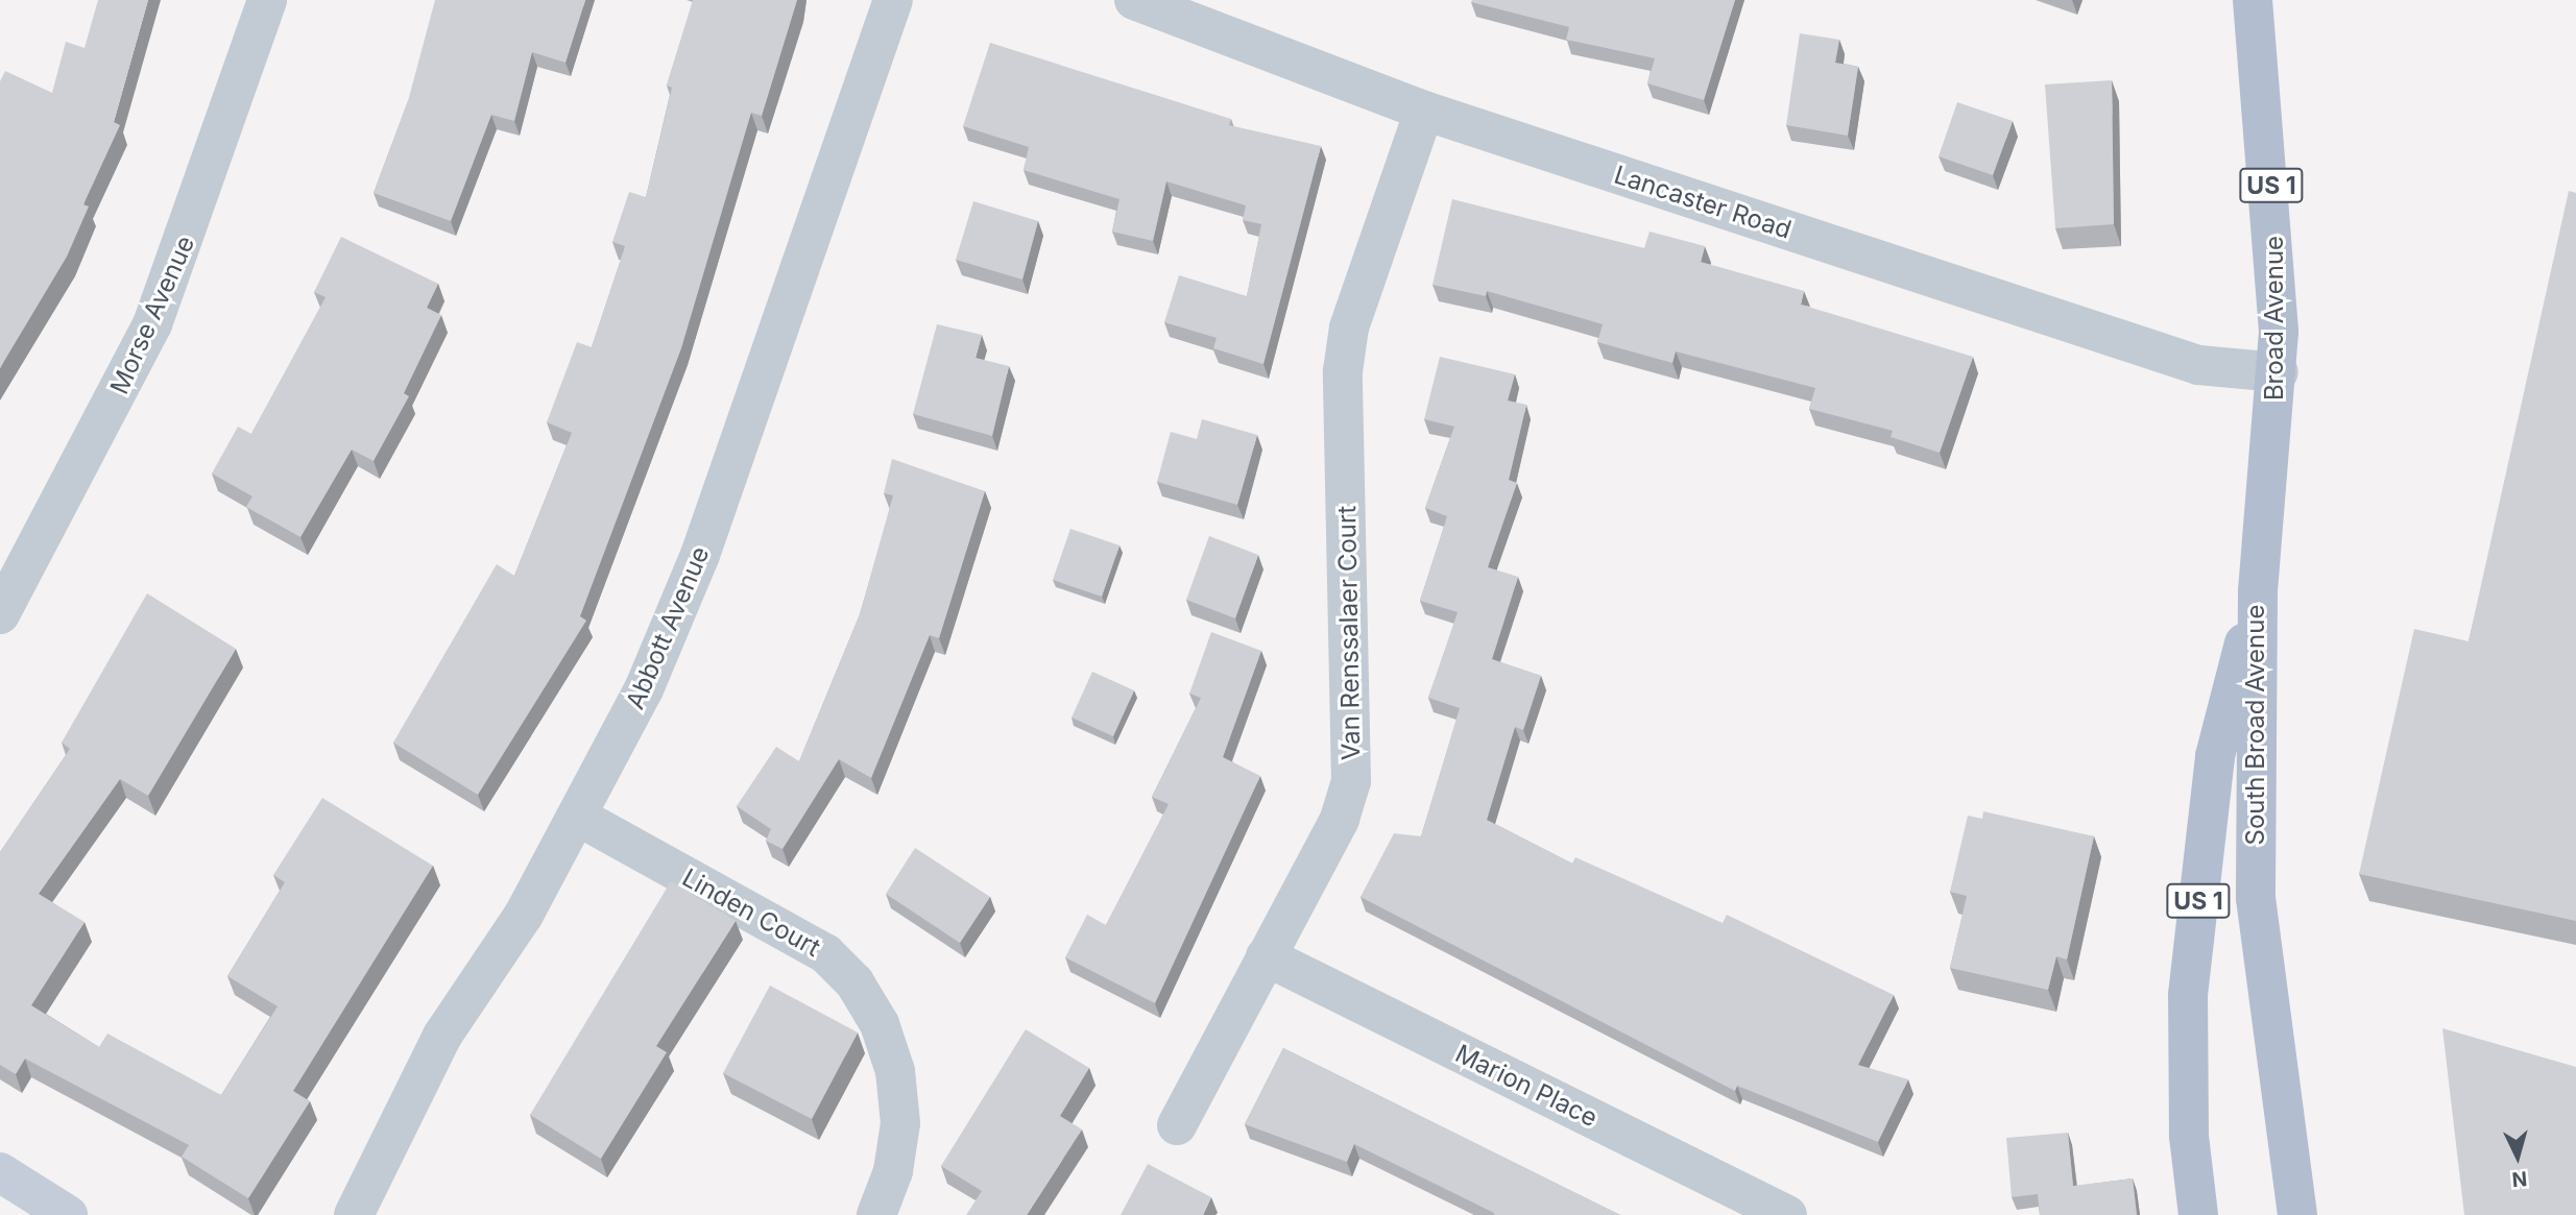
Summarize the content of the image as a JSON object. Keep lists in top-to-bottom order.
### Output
{
  "streets": {
    "main road": ["US 1", "Broad Avenue", "South Broad Avenue"],
    "street": [
      "Lancaster Road",
      "Morse Avenue",
      "Abbott Avenue",
      "Van Renssalaer Court",
      "Linden Court",
      "Marion Place"
    ]
  },
  "crossings": [
    ["Lancaster Road", "Broad Avenue"],
    ["Lancaster Road", "Van Renssalaer Court"],
    ["Broad Avenue", "South Broad Avenue"],
    ["Abbott Avenue", "Linden Court"],
    ["Van Renssalaer Court", "Marion Place"]
  ],
  "north": "bottom"
}
